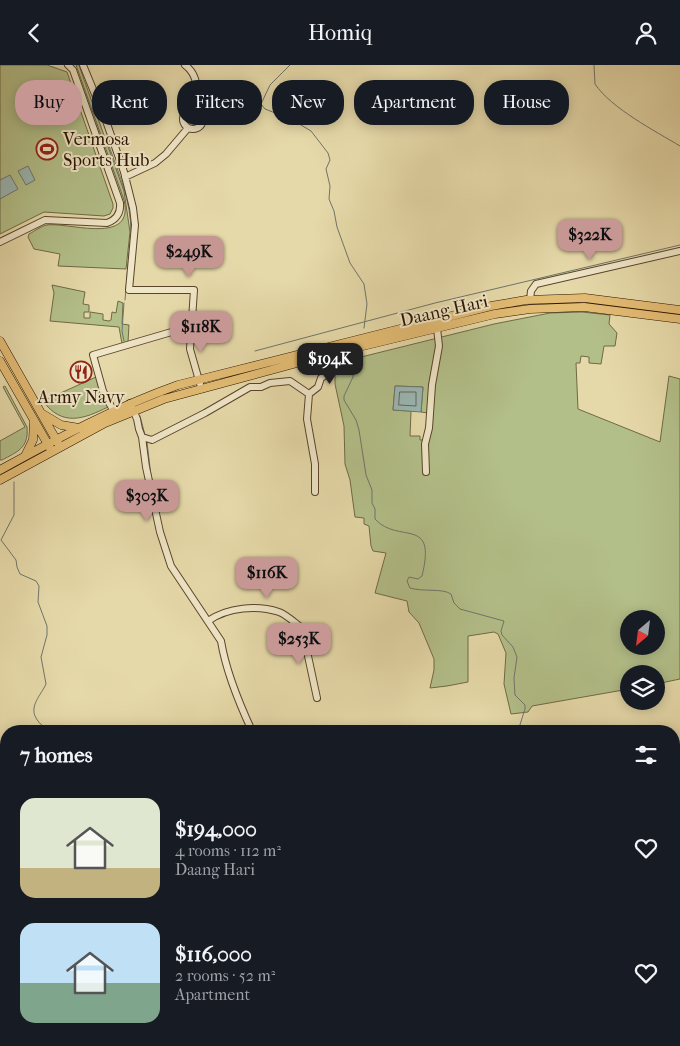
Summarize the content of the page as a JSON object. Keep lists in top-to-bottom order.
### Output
{
  "streets": {
    "main road": ["Daang Hari"]
  },
  "places": {
    "sports": ["Vermosa Sports Hub"],
    "restaurant": ["Army Navy"]
  },
  "north": "bottom left",
  "page": {
    "header": "Homiq",
    "chip": [
      "Buy",
      "Rent",
      "Filters",
      "New",
      "Apartment",
      "House"
    ],
    "price": [
      "$322K",
      "$249K",
      "$118K",
      "$194K",
      "$303K",
      "$116K",
      "$253K"
    ],
    "heading": "7 homes",
    "list": [
      {
        "name": "$194,000",
        "note": "4 rooms · 112 m² · Daang Hari"
      },
      {
        "name": "$116,000",
        "note": "2 rooms · 52 m² · Apartment"
      }
    ]
  }
}
